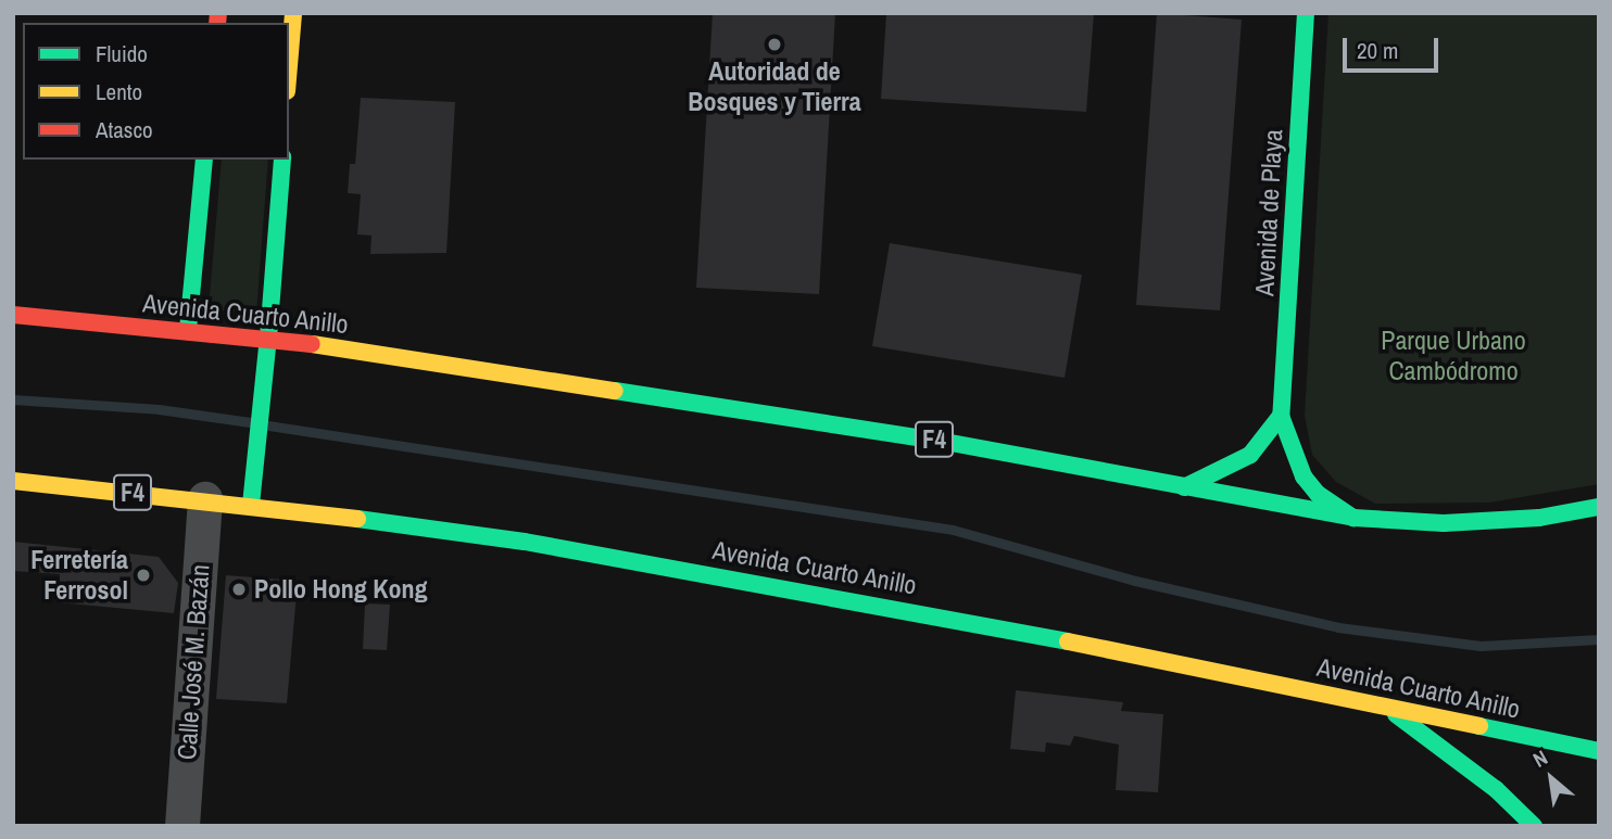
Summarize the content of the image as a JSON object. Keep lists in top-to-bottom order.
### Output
{
  "streets": {
    "main road": ["Avenida de Playa", "Avenida Cuarto Anillo", "F4"],
    "street": ["Calle José M. Bazán"]
  },
  "crossings": [
    ["Avenida de Playa", "Avenida Cuarto Anillo"],
    ["Avenida Cuarto Anillo", "Calle José M. Bazán"]
  ],
  "parks": ["Parque Urbano Cambódromo"],
  "places": ["Autoridad de Bosques y Tierra", "Ferretería Ferrosol", "Pollo Hong Kong"],
  "legend": ["Fluido", "Lento", "Atasco"],
  "scale_bar": "20 m",
  "north": "top left"
}
